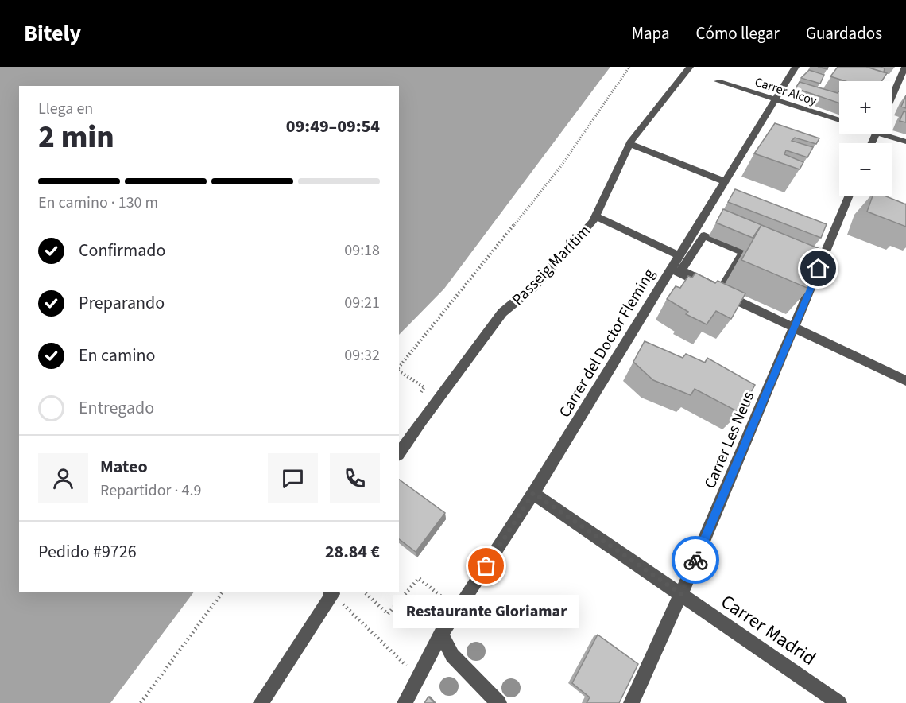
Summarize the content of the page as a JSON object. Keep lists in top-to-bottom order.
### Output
{
  "streets": {
    "street": [
      "Carrer Alcoy",
      "Passeig Marítim",
      "Carrer del Doctor Fleming",
      "Carrer Les Neus",
      "Carrer Madrid"
    ]
  },
  "crossings": [
    ["Carrer Alcoy", "Carrer del Doctor Fleming"],
    ["Carrer del Doctor Fleming", "Carrer Madrid"],
    ["Carrer Les Neus", "Carrer Madrid"]
  ],
  "places": ["Restaurante Gloriamar"],
  "page": {
    "header": "Bitely",
    "nav": ["Mapa", "Cómo llegar", "Guardados"],
    "map_buttons": ["+", "−"],
    "heading": ["2 min", "Llega en", "09:49–09:54"],
    "panel": [
      "Mateo",
      "Repartidor · 4.9",
      "Pedido #9726",
      "28.84 €"
    ],
    "bar": "En camino · 130 m",
    "list": [
      ["Confirmado", "09:18"],
      ["Preparando", "09:21"],
      ["En camino", "09:32"],
      "Entregado"
    ],
    "bubble": "Restaurante Gloriamar"
  }
}
